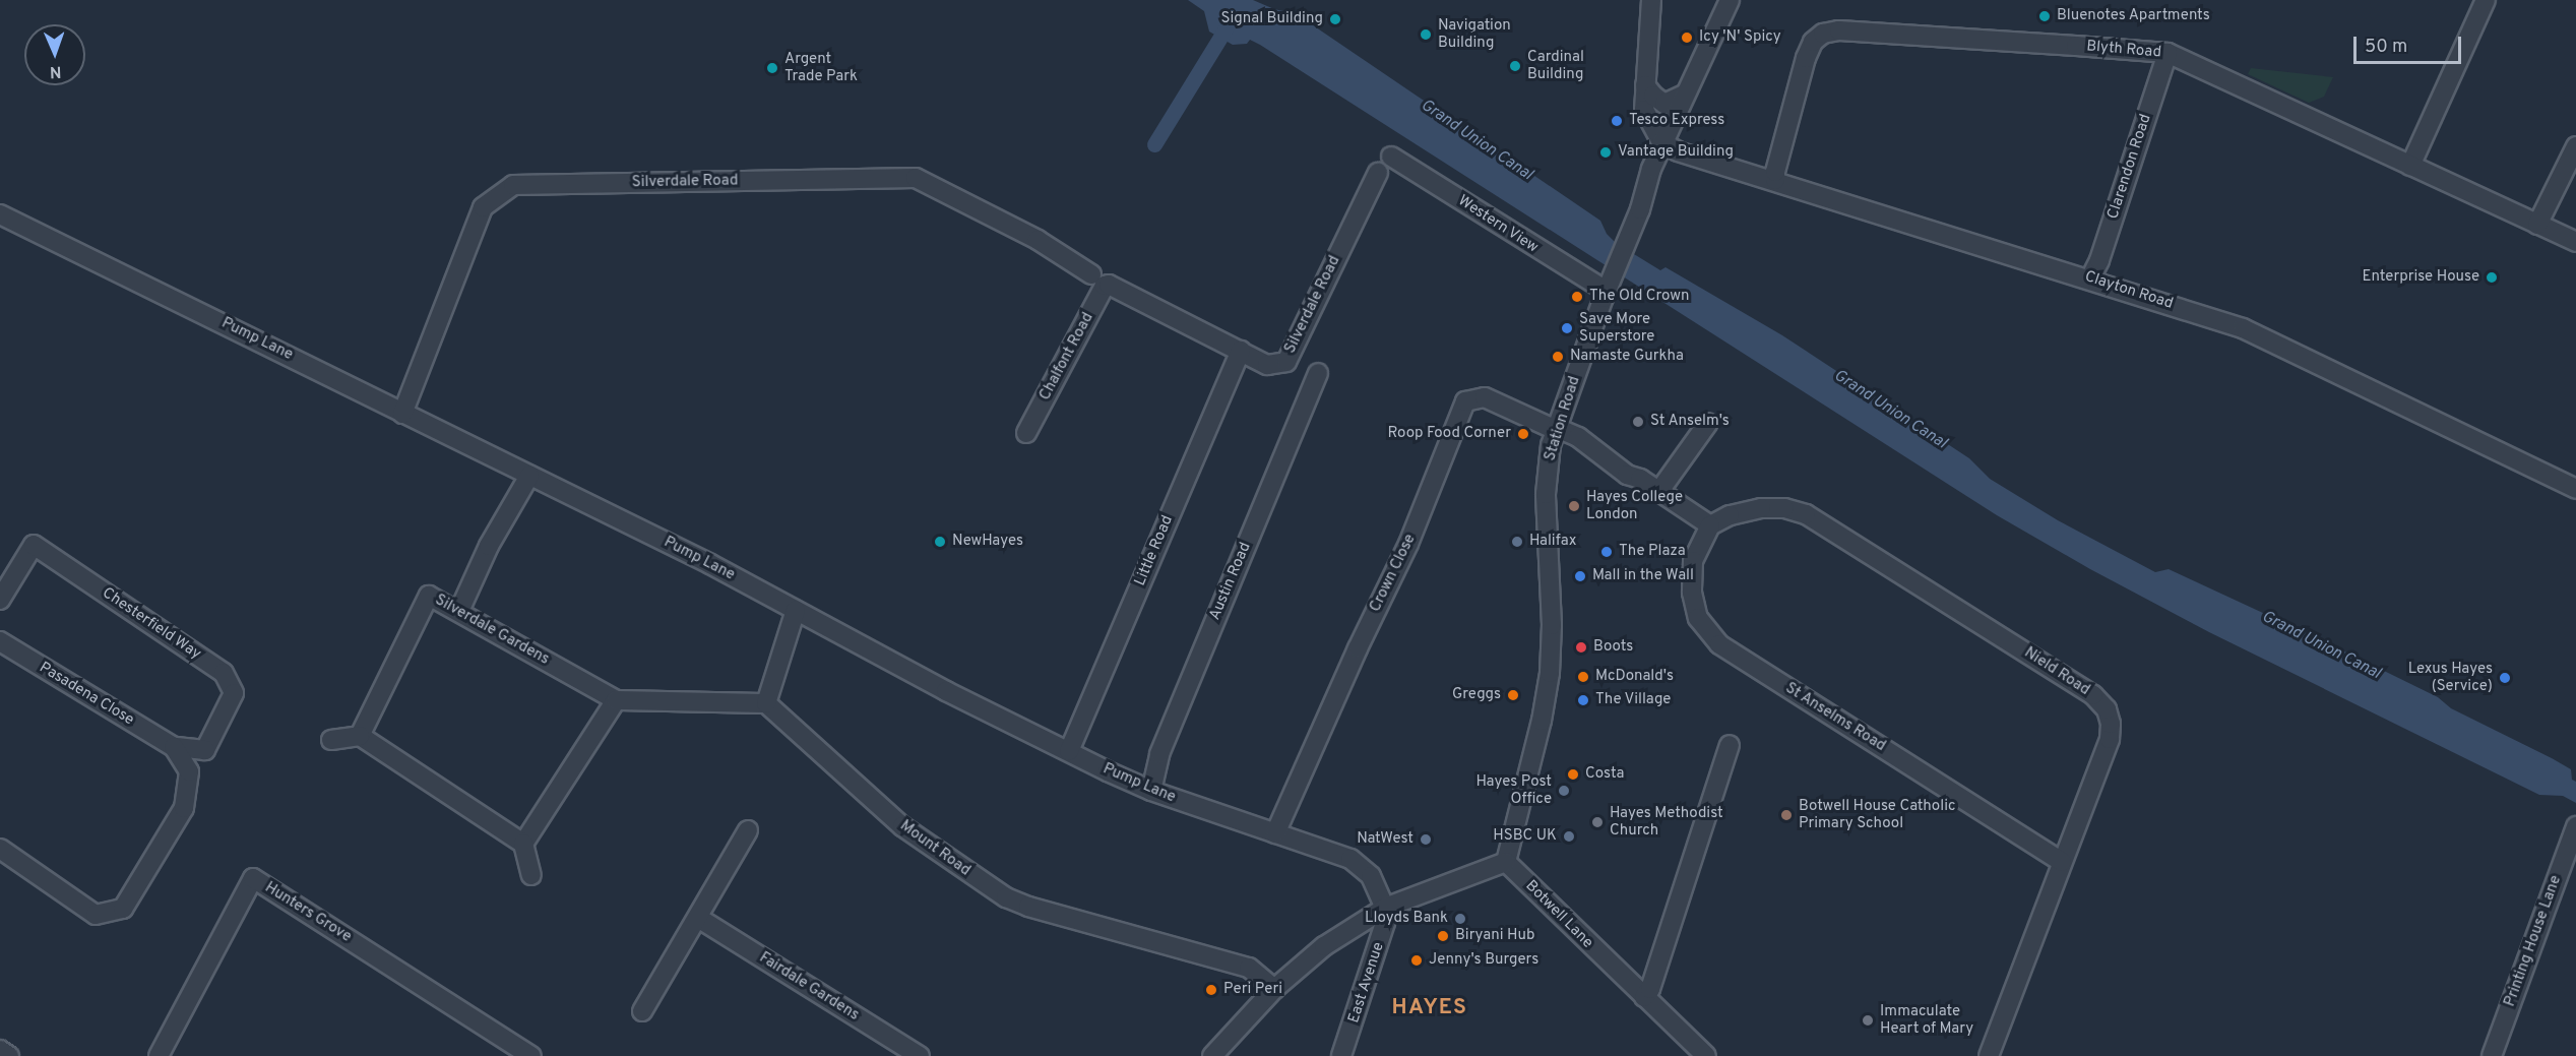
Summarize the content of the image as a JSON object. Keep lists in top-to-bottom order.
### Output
{
  "streets": {
    "street": [
      "Blyth Road",
      "Clarendon Road",
      "Silverdale Road",
      "Western View",
      "Clayton Road",
      "Pump Lane",
      "Chalfont Road",
      "Station Road",
      "Little Road",
      "Crown Close",
      "Austin Road",
      "Chesterfield Way",
      "Silverdale Gardens",
      "Nield Road",
      "Pasadena Close",
      "St Anselms Road",
      "Mount Road",
      "Hunters Grove",
      "Botwell Lane",
      "Printing House Lane",
      "East Avenue",
      "Fairdale Gardens"
    ]
  },
  "crossings": [
    ["Blyth Road", "Clarendon Road"],
    ["Blyth Road", "Clayton Road"],
    ["Clarendon Road", "Clayton Road"],
    ["Silverdale Road", "Pump Lane"],
    ["Silverdale Road", "Chalfont Road"],
    ["Silverdale Road", "Little Road"],
    ["Western View", "Station Road"],
    ["Clayton Road", "Station Road"],
    ["Pump Lane", "Little Road"],
    ["Pump Lane", "Crown Close"],
    ["Pump Lane", "Austin Road"],
    ["Pump Lane", "East Avenue"],
    ["Station Road", "Crown Close"],
    ["Station Road", "Botwell Lane"],
    ["Chesterfield Way", "Pasadena Close"],
    ["Nield Road", "St Anselms Road"]
  ],
  "districts": ["HAYES"],
  "water": ["Grand Union Canal"],
  "places": [
    "Bluenotes Apartments",
    "Signal Building",
    "Navigation Building",
    "Icy 'N' Spicy",
    "Cardinal Building",
    "Argent Trade Park",
    "Tesco Express",
    "Vantage Building",
    "Enterprise House",
    "The Old Crown",
    "Save More Superstore",
    "Namaste Gurkha",
    "St Anselm's",
    "Roop Food Corner",
    "Hayes College London",
    "NewHayes",
    "Halifax",
    "The Plaza",
    "Mall in the Wall",
    "Boots",
    "McDonald's",
    "Lexus Hayes (Service)",
    "Greggs",
    "The Village",
    "Costa",
    "Hayes Post Office",
    "Botwell House Catholic Primary School",
    "Hayes Methodist Church",
    "HSBC UK",
    "NatWest",
    "Lloyds Bank",
    "Biryani Hub",
    "Jenny's Burgers",
    "Peri Peri",
    "Immaculate Heart of Mary"
  ],
  "scale_bar": "50 m",
  "north": "bottom"
}
